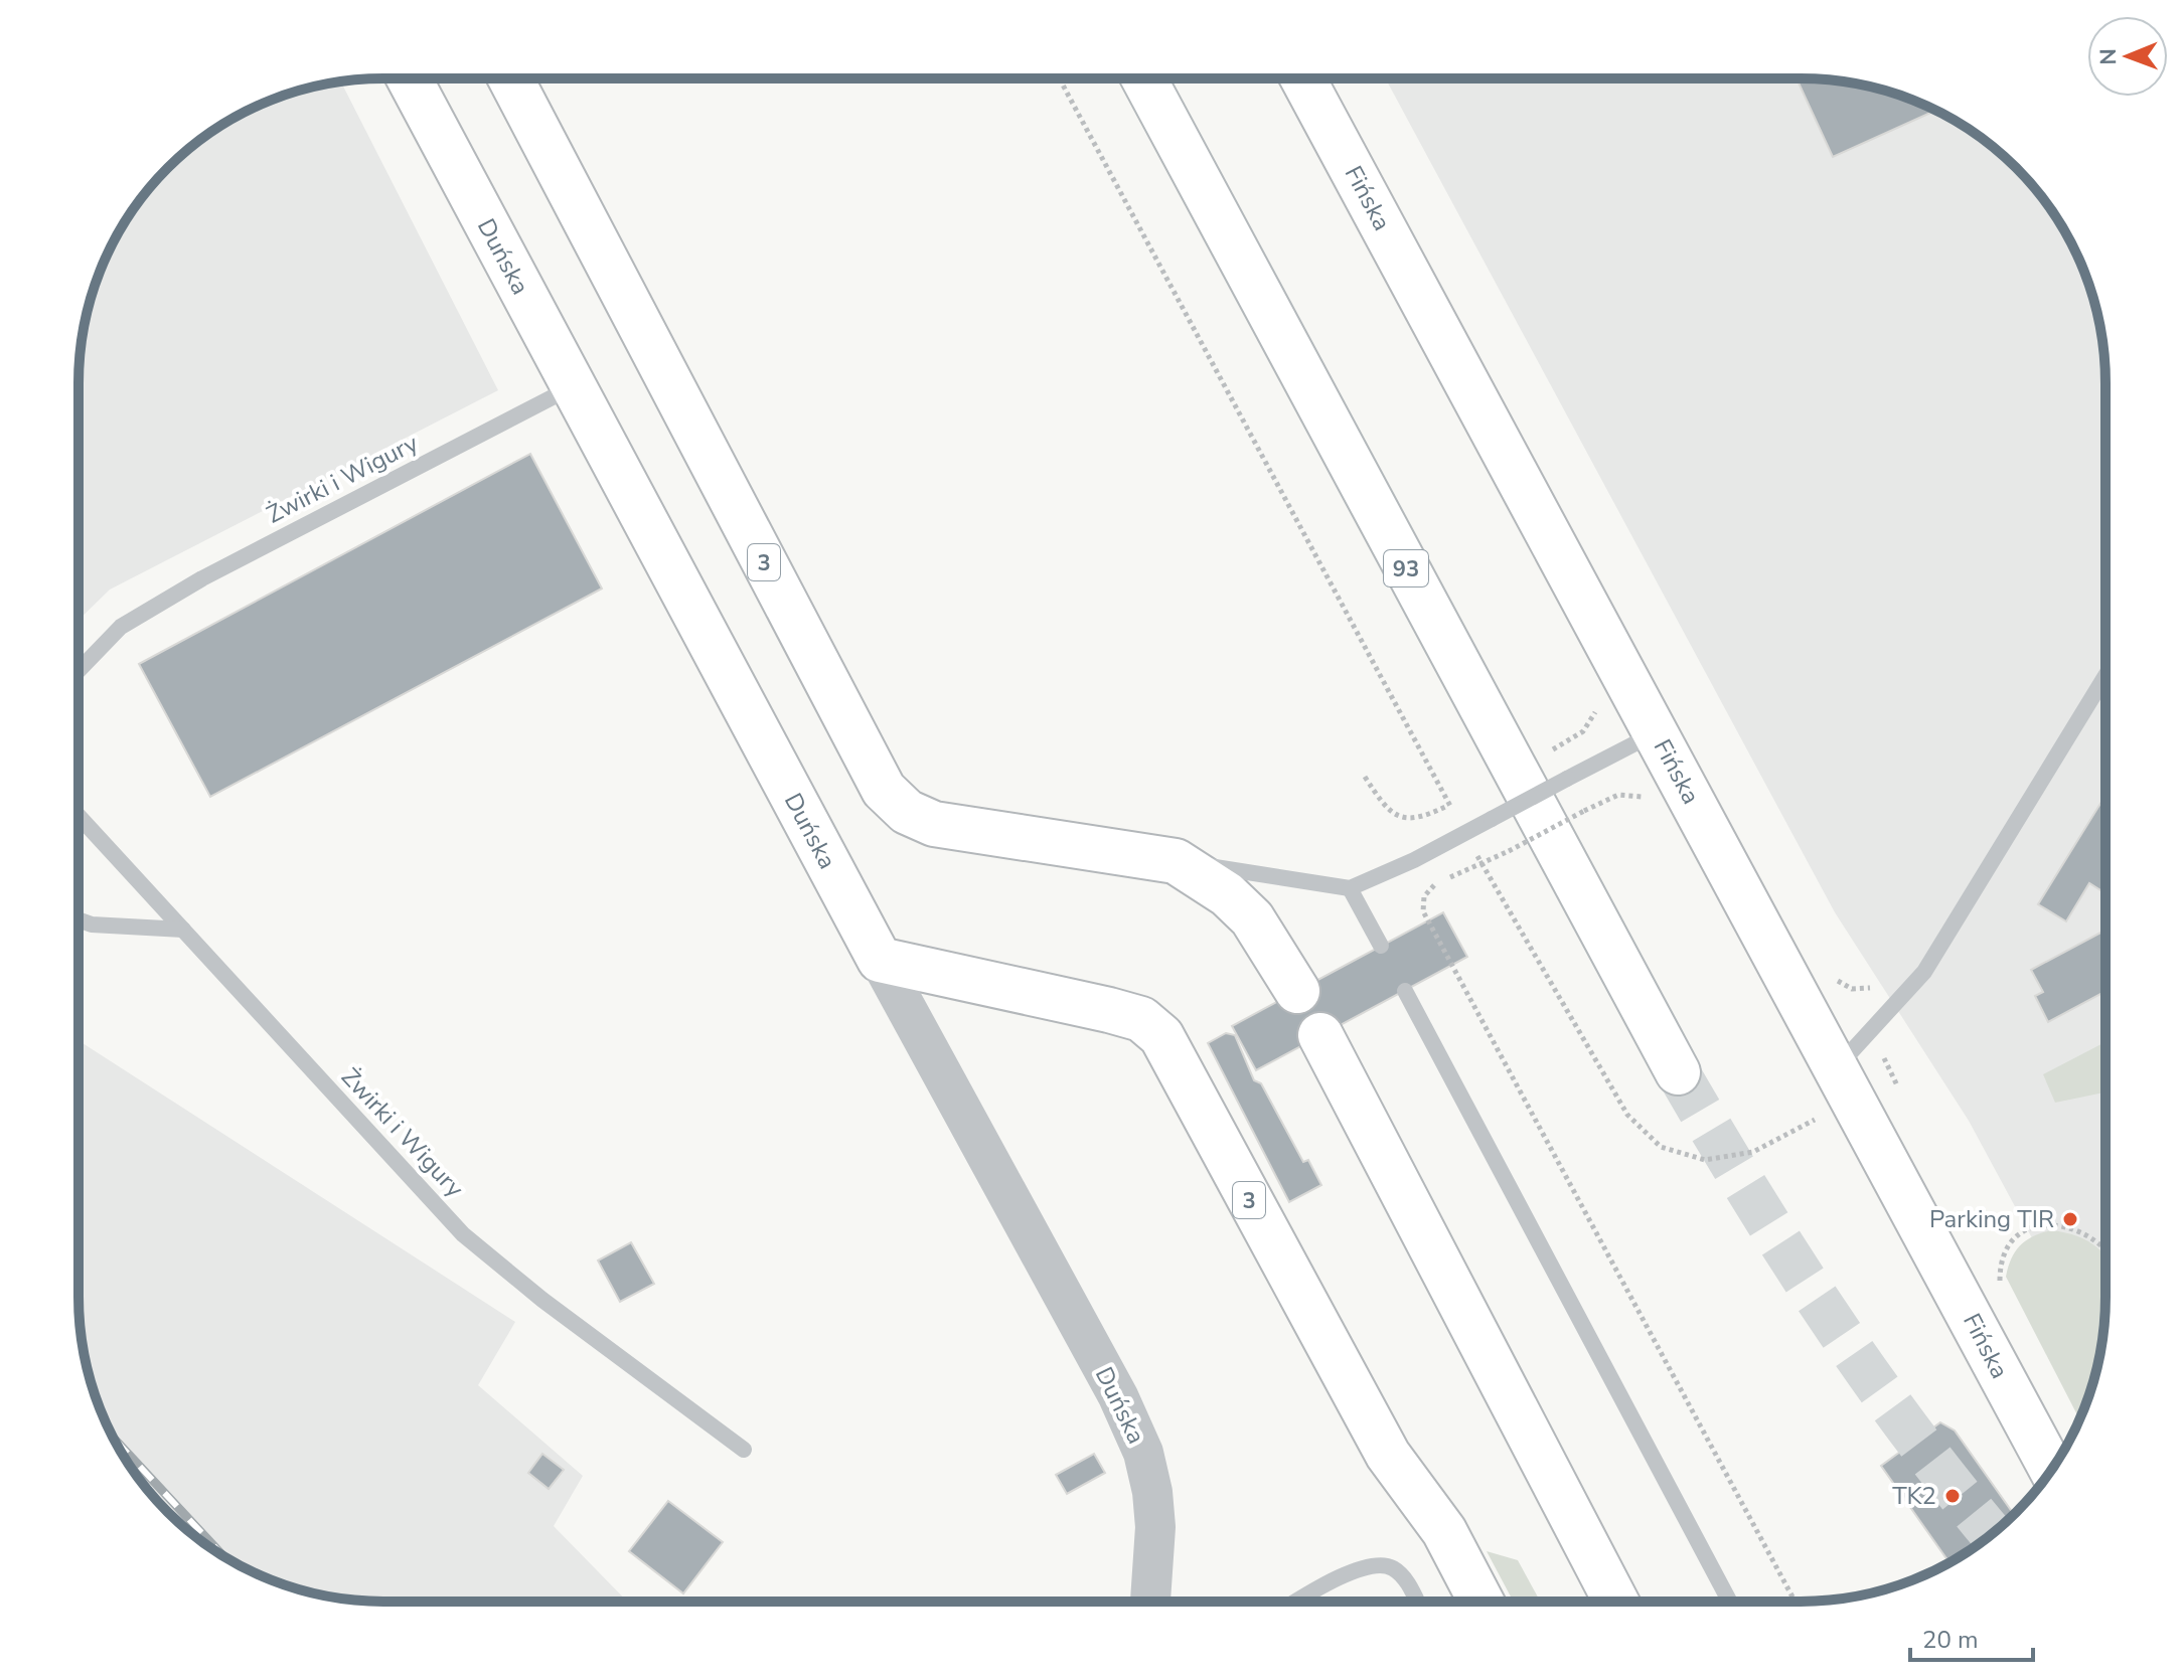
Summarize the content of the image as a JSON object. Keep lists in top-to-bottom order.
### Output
{
  "streets": {
    "main road": [
      "Fińska",
      "Duńska",
      "3",
      "93"
    ],
    "lane": ["Żwirki i Wigury"]
  },
  "crossings": [
    ["Duńska", "Żwirki i Wigury"],
    ["Duńska", "3"]
  ],
  "places": ["Parking TIR", "TK2"],
  "scale_bar": "20 m",
  "north": "left"
}
